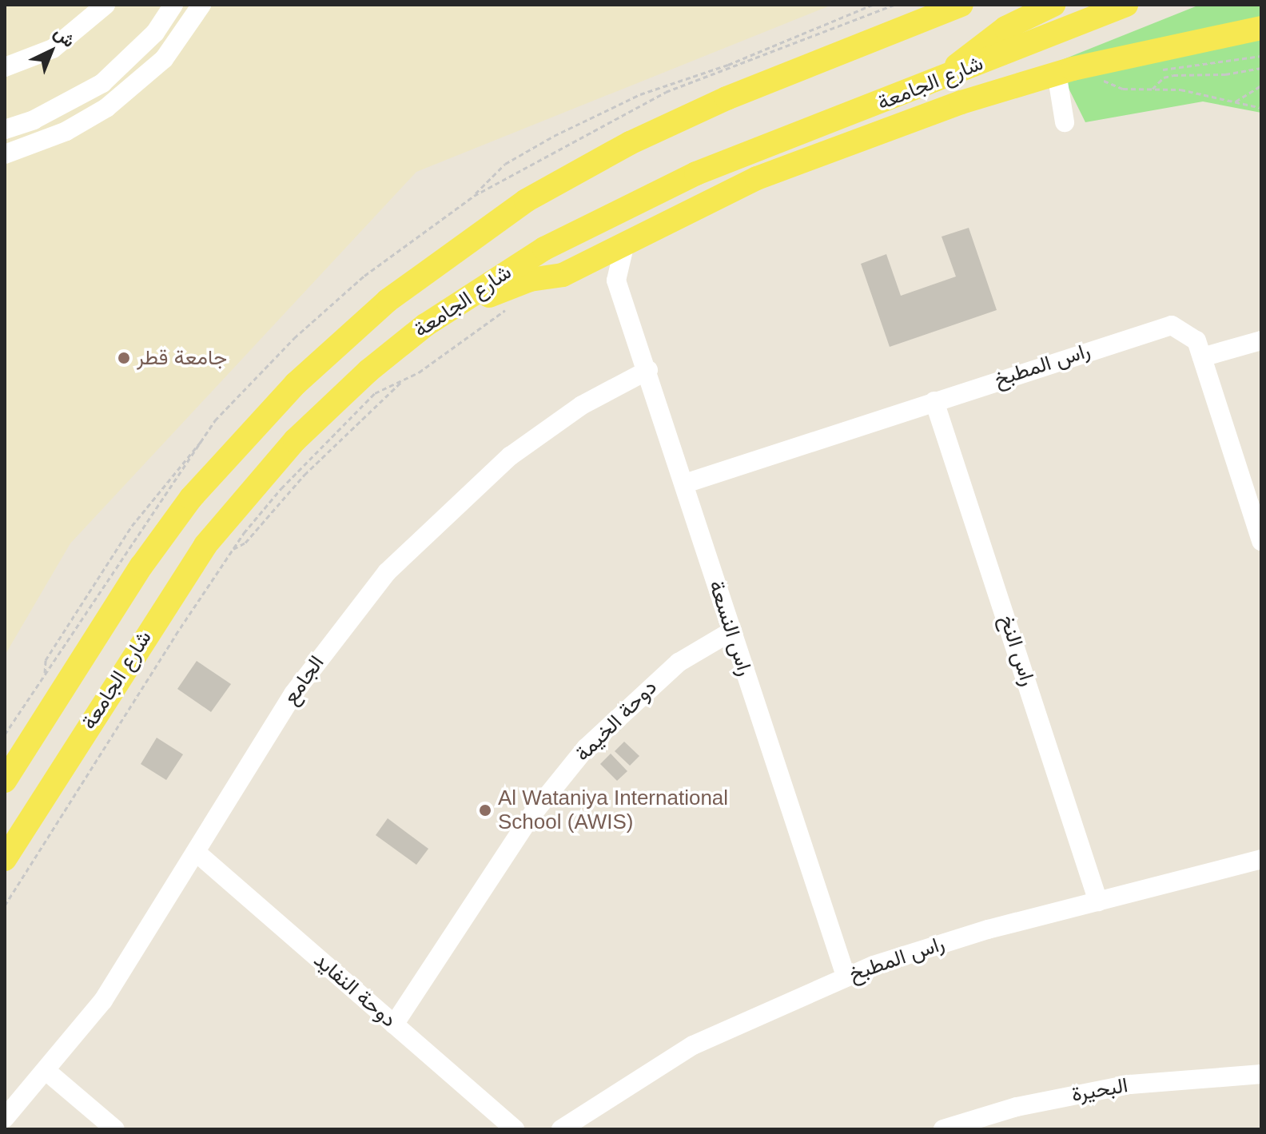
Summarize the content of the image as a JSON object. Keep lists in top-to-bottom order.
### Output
{
  "streets": {
    "main road": ["شارع الجامعة"],
    "street": [
      "راس المطبخ",
      "راس النسعة",
      "راس النخ",
      "الجامع",
      "دوحة الخيمة",
      "دوحة النفايد",
      "البحيرة"
    ]
  },
  "crossings": [
    ["راس المطبخ", "راس النسعة"],
    ["راس المطبخ", "راس النخ"],
    ["راس النسعة", "الجامع"],
    ["راس النسعة", "دوحة الخيمة"],
    ["الجامع", "دوحة النفايد"],
    ["دوحة الخيمة", "دوحة النفايد"]
  ],
  "places": ["جامعة قطر", "Al Wataniya International School (AWIS)"],
  "north": "top right"
}
